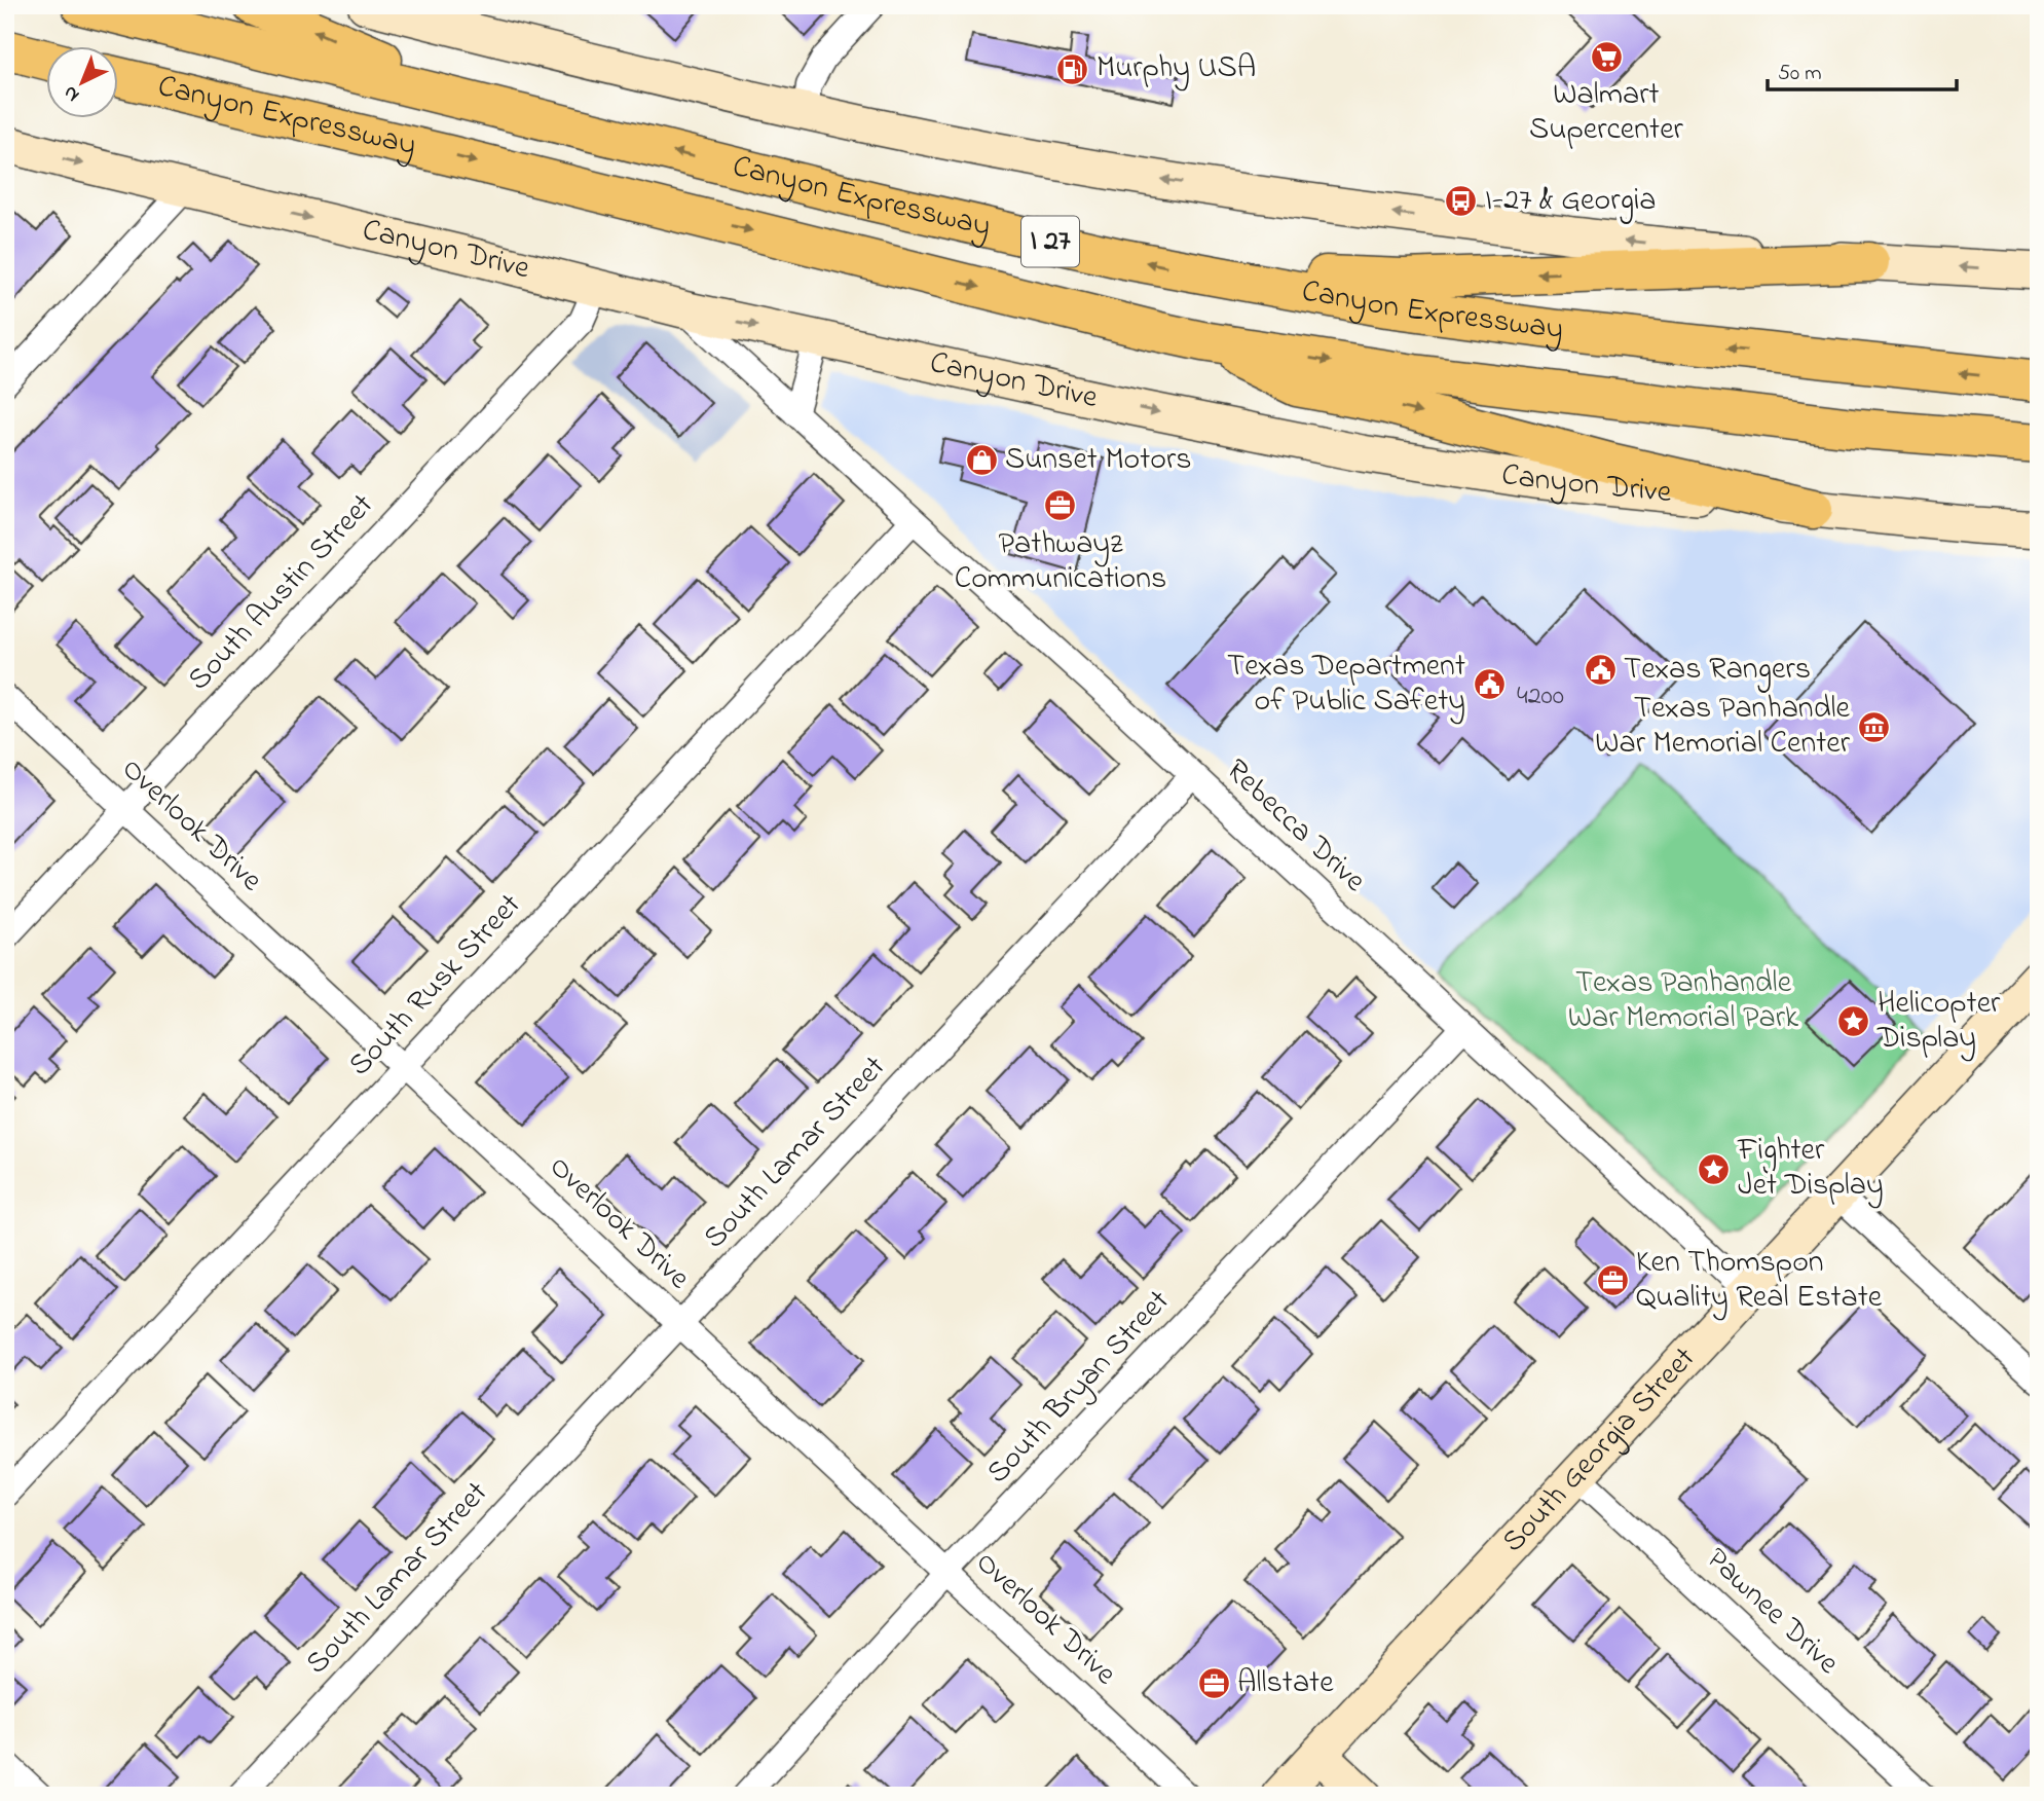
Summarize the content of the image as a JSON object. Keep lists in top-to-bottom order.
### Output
{
  "streets": {
    "highway": ["Canyon Expressway", "I 27"],
    "main road": ["Canyon Drive", "South Georgia Street"],
    "street": [
      "South Austin Street",
      "Overlook Drive",
      "Rebecca Drive",
      "South Rusk Street",
      "South Lamar Street",
      "South Bryan Street",
      "Pawnee Drive"
    ]
  },
  "crossings": [
    ["Canyon Drive", "South Austin Street"],
    ["Canyon Drive", "Rebecca Drive"],
    ["South Austin Street", "Overlook Drive"],
    ["Overlook Drive", "South Rusk Street"],
    ["Overlook Drive", "South Lamar Street"],
    ["Overlook Drive", "South Bryan Street"],
    ["Rebecca Drive", "South Rusk Street"],
    ["Rebecca Drive", "South Lamar Street"],
    ["Rebecca Drive", "South Bryan Street"],
    ["Rebecca Drive", "South Georgia Street"],
    ["South Georgia Street", "Pawnee Drive"]
  ],
  "parks": ["Texas Panhandle War Memorial Park"],
  "places": {
    "supermarket": ["Walmart Supercenter"],
    "fuel station": ["Murphy USA"],
    "bus stop": ["I-27 & Georgia"],
    "shop": ["Sunset Motors"],
    "office": ["Pathwayz Communications", "Ken Thomspon Quality Real Estate", "Allstate"],
    "public building": ["Texas Rangers", "Texas Department of Public Safety"],
    "museum": ["Texas Panhandle War Memorial Center"],
    "place": ["Helicopter Display", "Fighter Jet Display"]
  },
  "house_numbers": ["4200"],
  "scale_bar": "50 m",
  "north": "bottom left"
}
